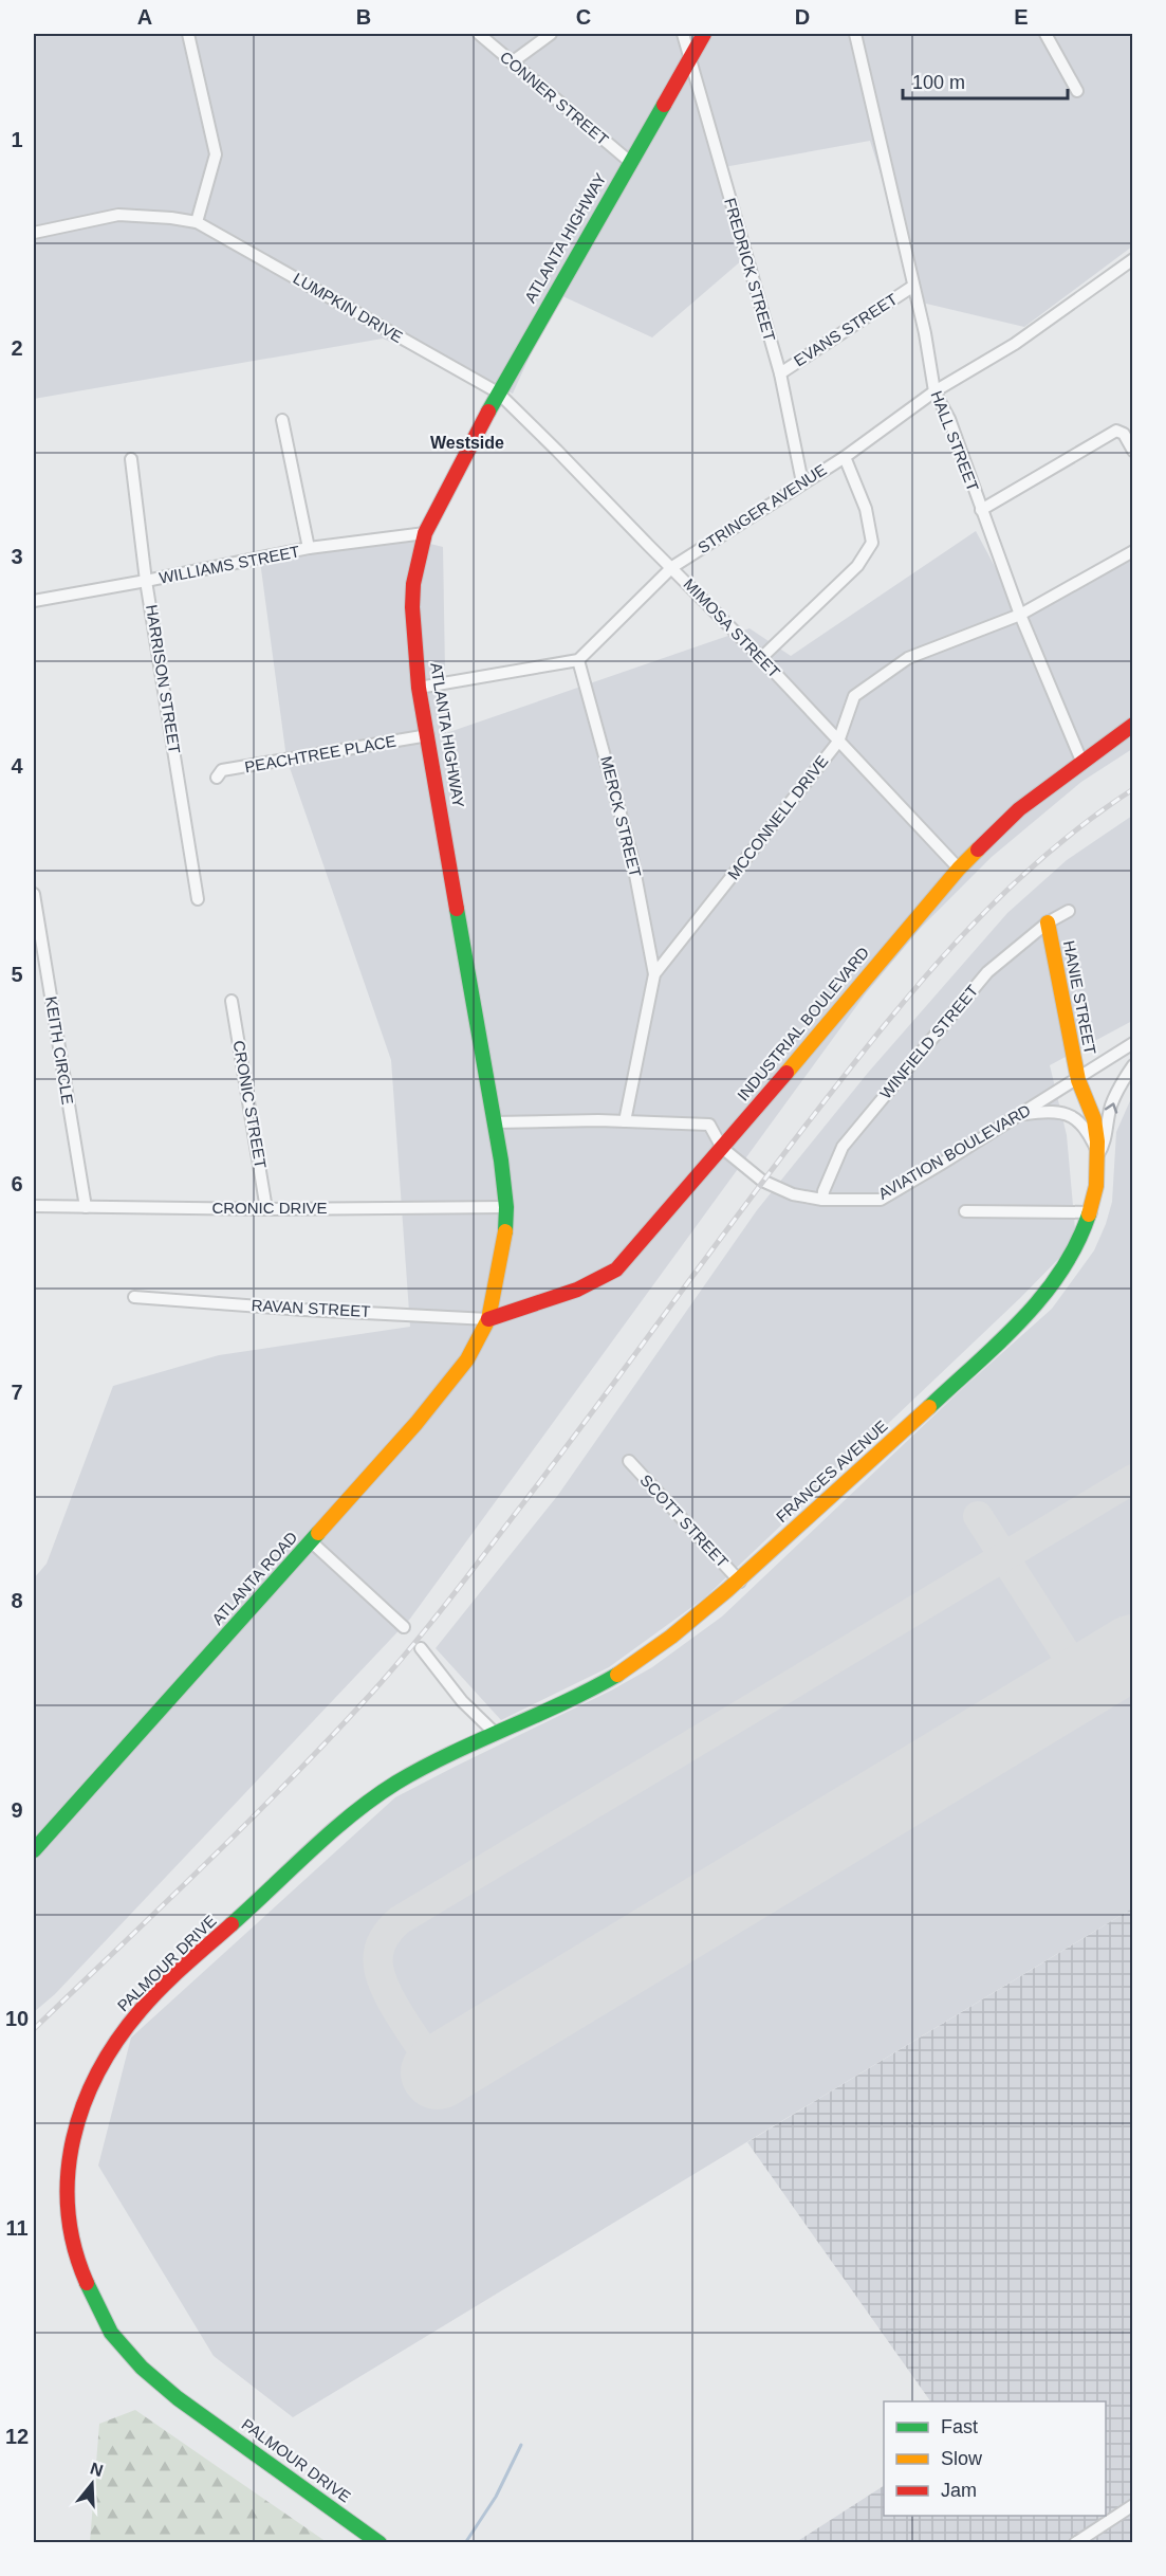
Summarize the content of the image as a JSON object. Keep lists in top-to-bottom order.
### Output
{
  "streets": {
    "street": [
      "CONNER STREET",
      "ATLANTA HIGHWAY",
      "FREDRICK STREET",
      "LUMPKIN DRIVE",
      "EVANS STREET",
      "HALL STREET",
      "STRINGER AVENUE",
      "WILLIAMS STREET",
      "MIMOSA STREET",
      "HARRISON STREET",
      "PEACHTREE PLACE",
      "MERCK STREET",
      "MCCONNELL DRIVE",
      "HANIE STREET",
      "INDUSTRIAL BOULEVARD",
      "WINFIELD STREET",
      "KEITH CIRCLE",
      "CRONIC STREET",
      "AVIATION BOULEVARD",
      "CRONIC DRIVE",
      "RAVAN STREET",
      "FRANCES AVENUE",
      "SCOTT STREET",
      "ATLANTA ROAD",
      "PALMOUR DRIVE"
    ]
  },
  "crossings": [
    ["CONNER STREET", "ATLANTA HIGHWAY"],
    ["ATLANTA HIGHWAY", "FREDRICK STREET"],
    ["ATLANTA HIGHWAY", "LUMPKIN DRIVE"],
    ["ATLANTA HIGHWAY", "WILLIAMS STREET"],
    ["ATLANTA HIGHWAY", "MIMOSA STREET"],
    ["ATLANTA HIGHWAY", "PEACHTREE PLACE"],
    ["ATLANTA HIGHWAY", "INDUSTRIAL BOULEVARD"],
    ["ATLANTA HIGHWAY", "CRONIC DRIVE"],
    ["ATLANTA HIGHWAY", "RAVAN STREET"],
    ["ATLANTA HIGHWAY", "ATLANTA ROAD"],
    ["FREDRICK STREET", "EVANS STREET"],
    ["FREDRICK STREET", "STRINGER AVENUE"],
    ["LUMPKIN DRIVE", "MIMOSA STREET"],
    ["EVANS STREET", "HALL STREET"],
    ["HALL STREET", "STRINGER AVENUE"],
    ["HALL STREET", "MCCONNELL DRIVE"],
    ["HALL STREET", "INDUSTRIAL BOULEVARD"],
    ["STRINGER AVENUE", "MIMOSA STREET"],
    ["STRINGER AVENUE", "MERCK STREET"],
    ["WILLIAMS STREET", "HARRISON STREET"],
    ["MIMOSA STREET", "MCCONNELL DRIVE"],
    ["MIMOSA STREET", "INDUSTRIAL BOULEVARD"],
    ["MERCK STREET", "MCCONNELL DRIVE"],
    ["HANIE STREET", "WINFIELD STREET"],
    ["HANIE STREET", "AVIATION BOULEVARD"],
    ["HANIE STREET", "FRANCES AVENUE"],
    ["INDUSTRIAL BOULEVARD", "AVIATION BOULEVARD"],
    ["INDUSTRIAL BOULEVARD", "RAVAN STREET"],
    ["INDUSTRIAL BOULEVARD", "ATLANTA ROAD"],
    ["WINFIELD STREET", "AVIATION BOULEVARD"],
    ["KEITH CIRCLE", "CRONIC DRIVE"],
    ["CRONIC STREET", "CRONIC DRIVE"],
    ["AVIATION BOULEVARD", "FRANCES AVENUE"],
    ["RAVAN STREET", "ATLANTA ROAD"],
    ["FRANCES AVENUE", "SCOTT STREET"],
    ["FRANCES AVENUE", "PALMOUR DRIVE"]
  ],
  "districts": ["Westside"],
  "legend": ["Fast", "Slow", "Jam"],
  "scale_bar": "100 m",
  "north": "top",
  "grid": {
    "columns": [
      "A",
      "B",
      "C",
      "D",
      "E"
    ],
    "rows": [
      "1",
      "2",
      "3",
      "4",
      "5",
      "6",
      "7",
      "8",
      "9",
      "10",
      "11",
      "12"
    ]
  }
}
